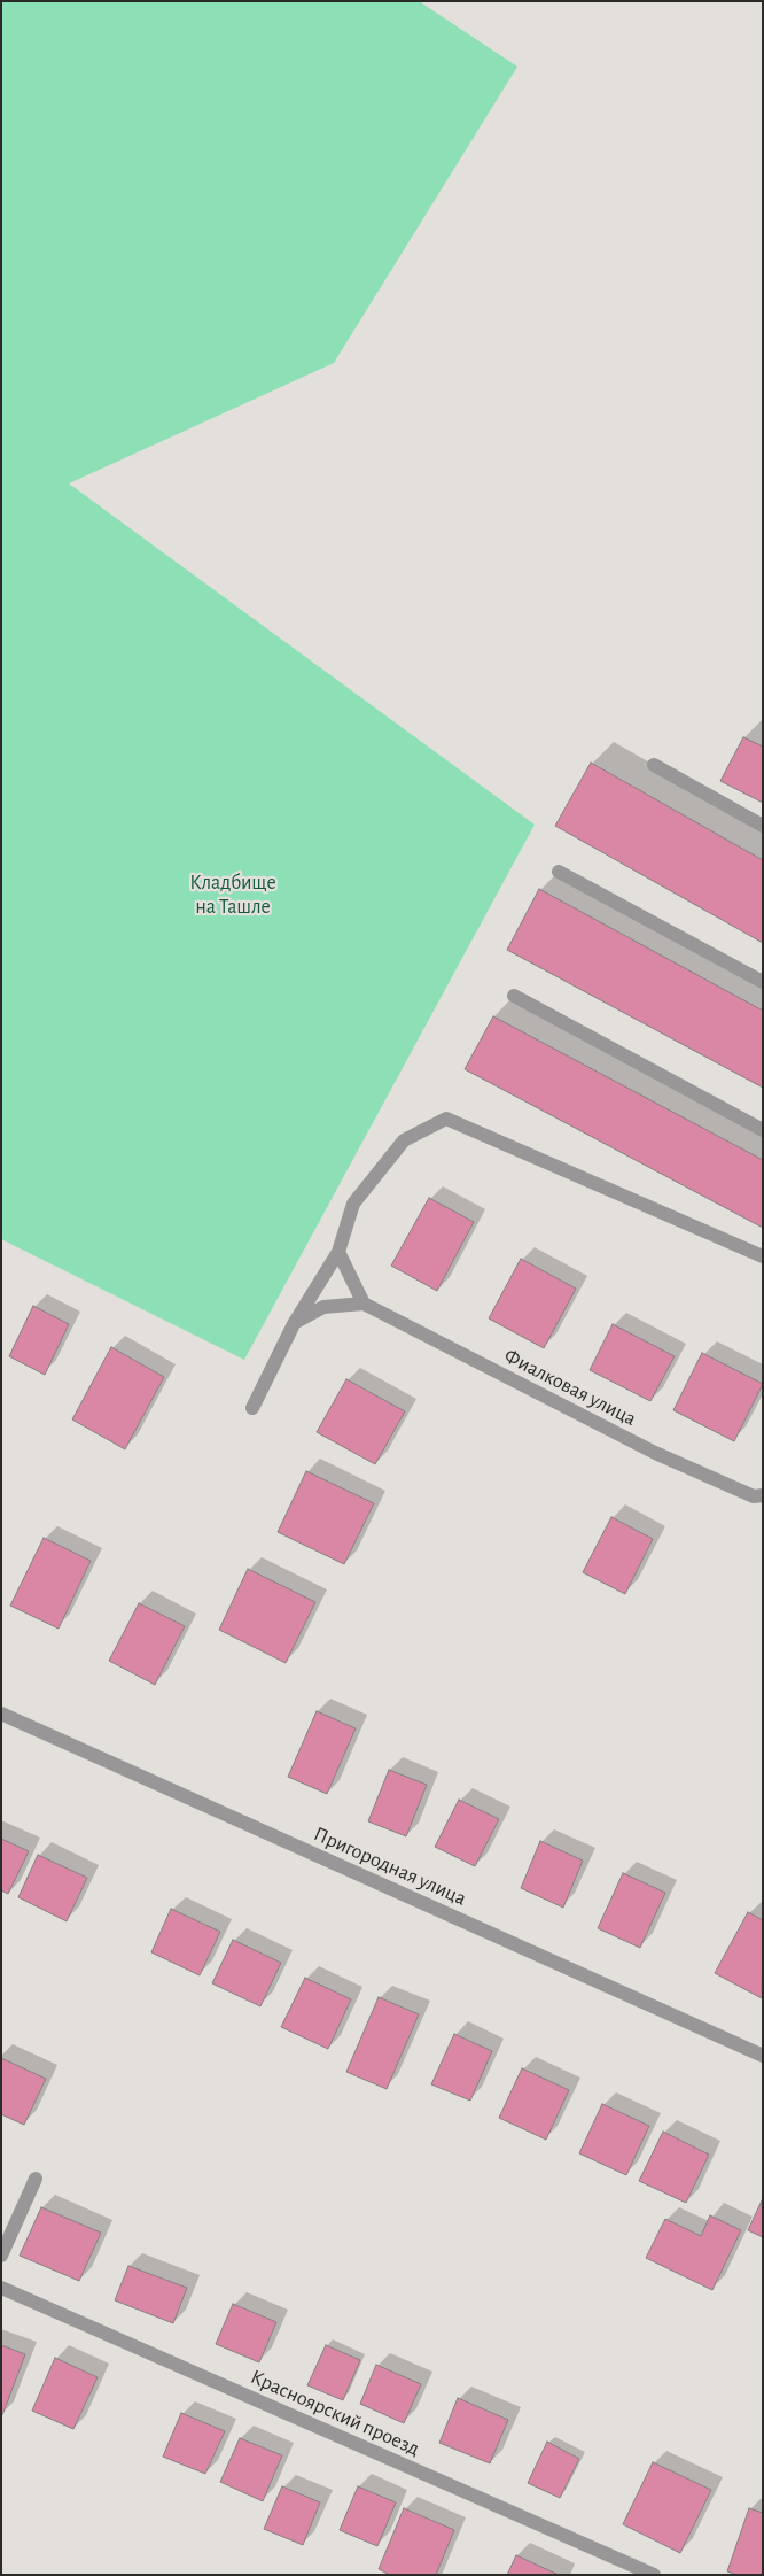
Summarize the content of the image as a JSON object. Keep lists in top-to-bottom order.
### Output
{
  "streets": {
    "street": ["Фиалковая улица", "Пригородная улица", "Красноярский проезд"]
  },
  "parks": ["Кладбище на Ташле"]
}
